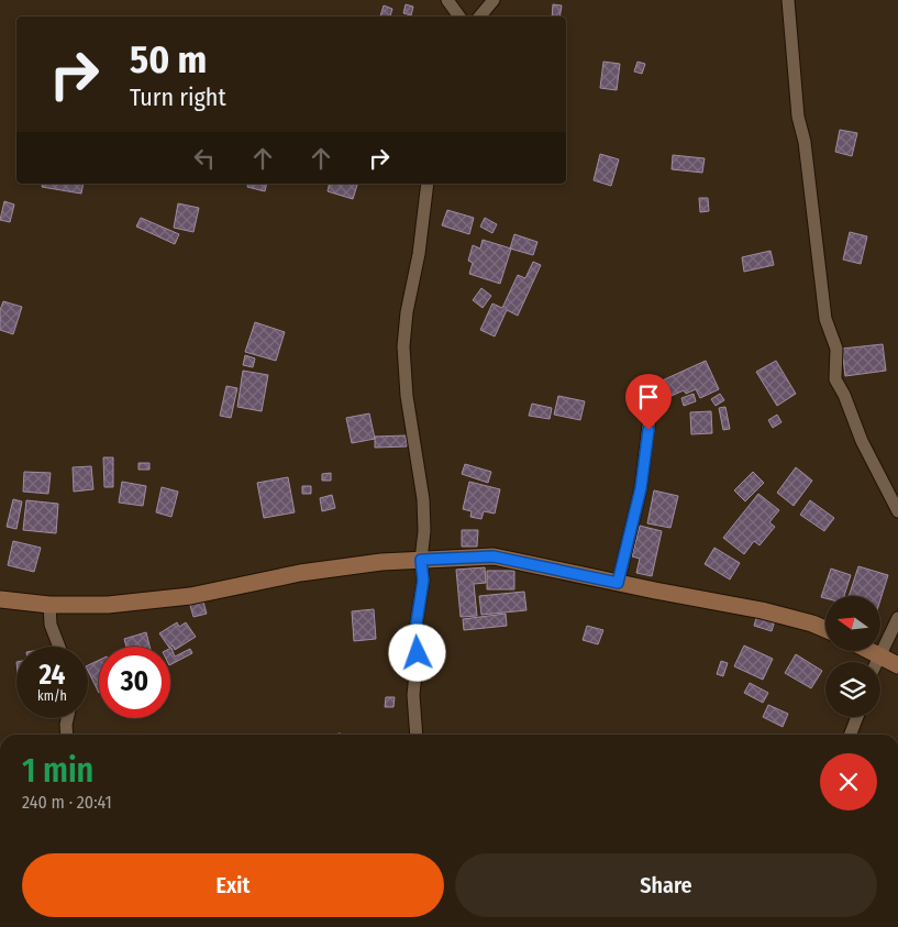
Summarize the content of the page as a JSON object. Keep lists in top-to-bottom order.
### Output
{
  "north": "left",
  "page": {
    "turn": ["50 m", "Turn right"],
    "speed": "24 km/h",
    "limit": "30",
    "heading": ["1 min", "240 m · 20:41"],
    "buttons": ["Exit", "Share"]
  }
}
